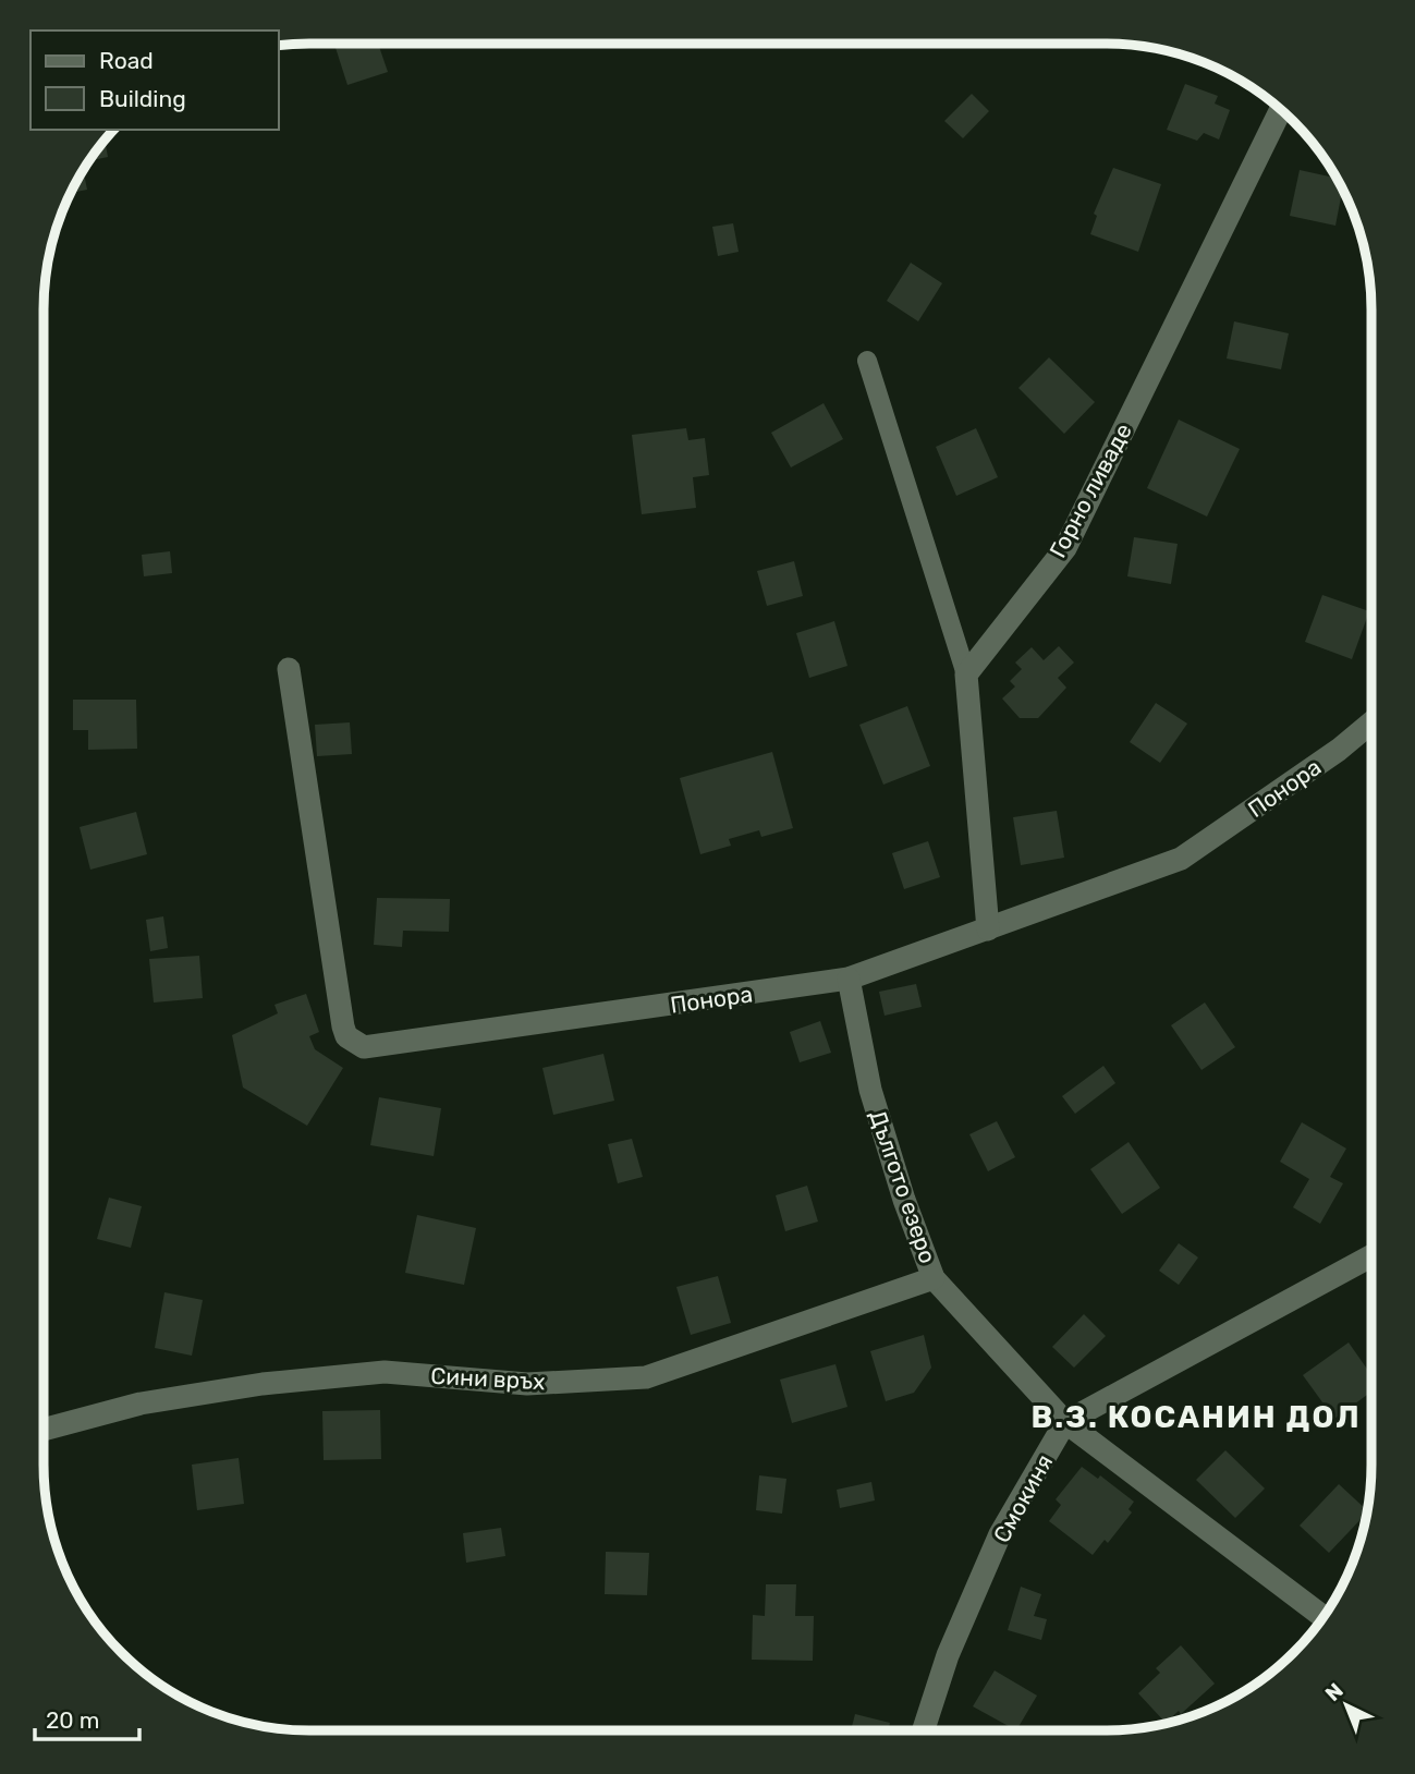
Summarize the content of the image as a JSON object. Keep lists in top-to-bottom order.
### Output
{
  "streets": {
    "street": [
      "Горно ливаде",
      "Понора",
      "Дългото езеро",
      "Сини връх",
      "Смокиня"
    ]
  },
  "crossings": [
    ["Понора", "Дългото езеро"],
    ["Дългото езеро", "Сини връх"],
    ["Дългото езеро", "Смокиня"]
  ],
  "districts": ["В.З. КОСАНИН ДОЛ"],
  "legend": ["Road", "Building"],
  "scale_bar": "20 m",
  "north": "top left"
}
